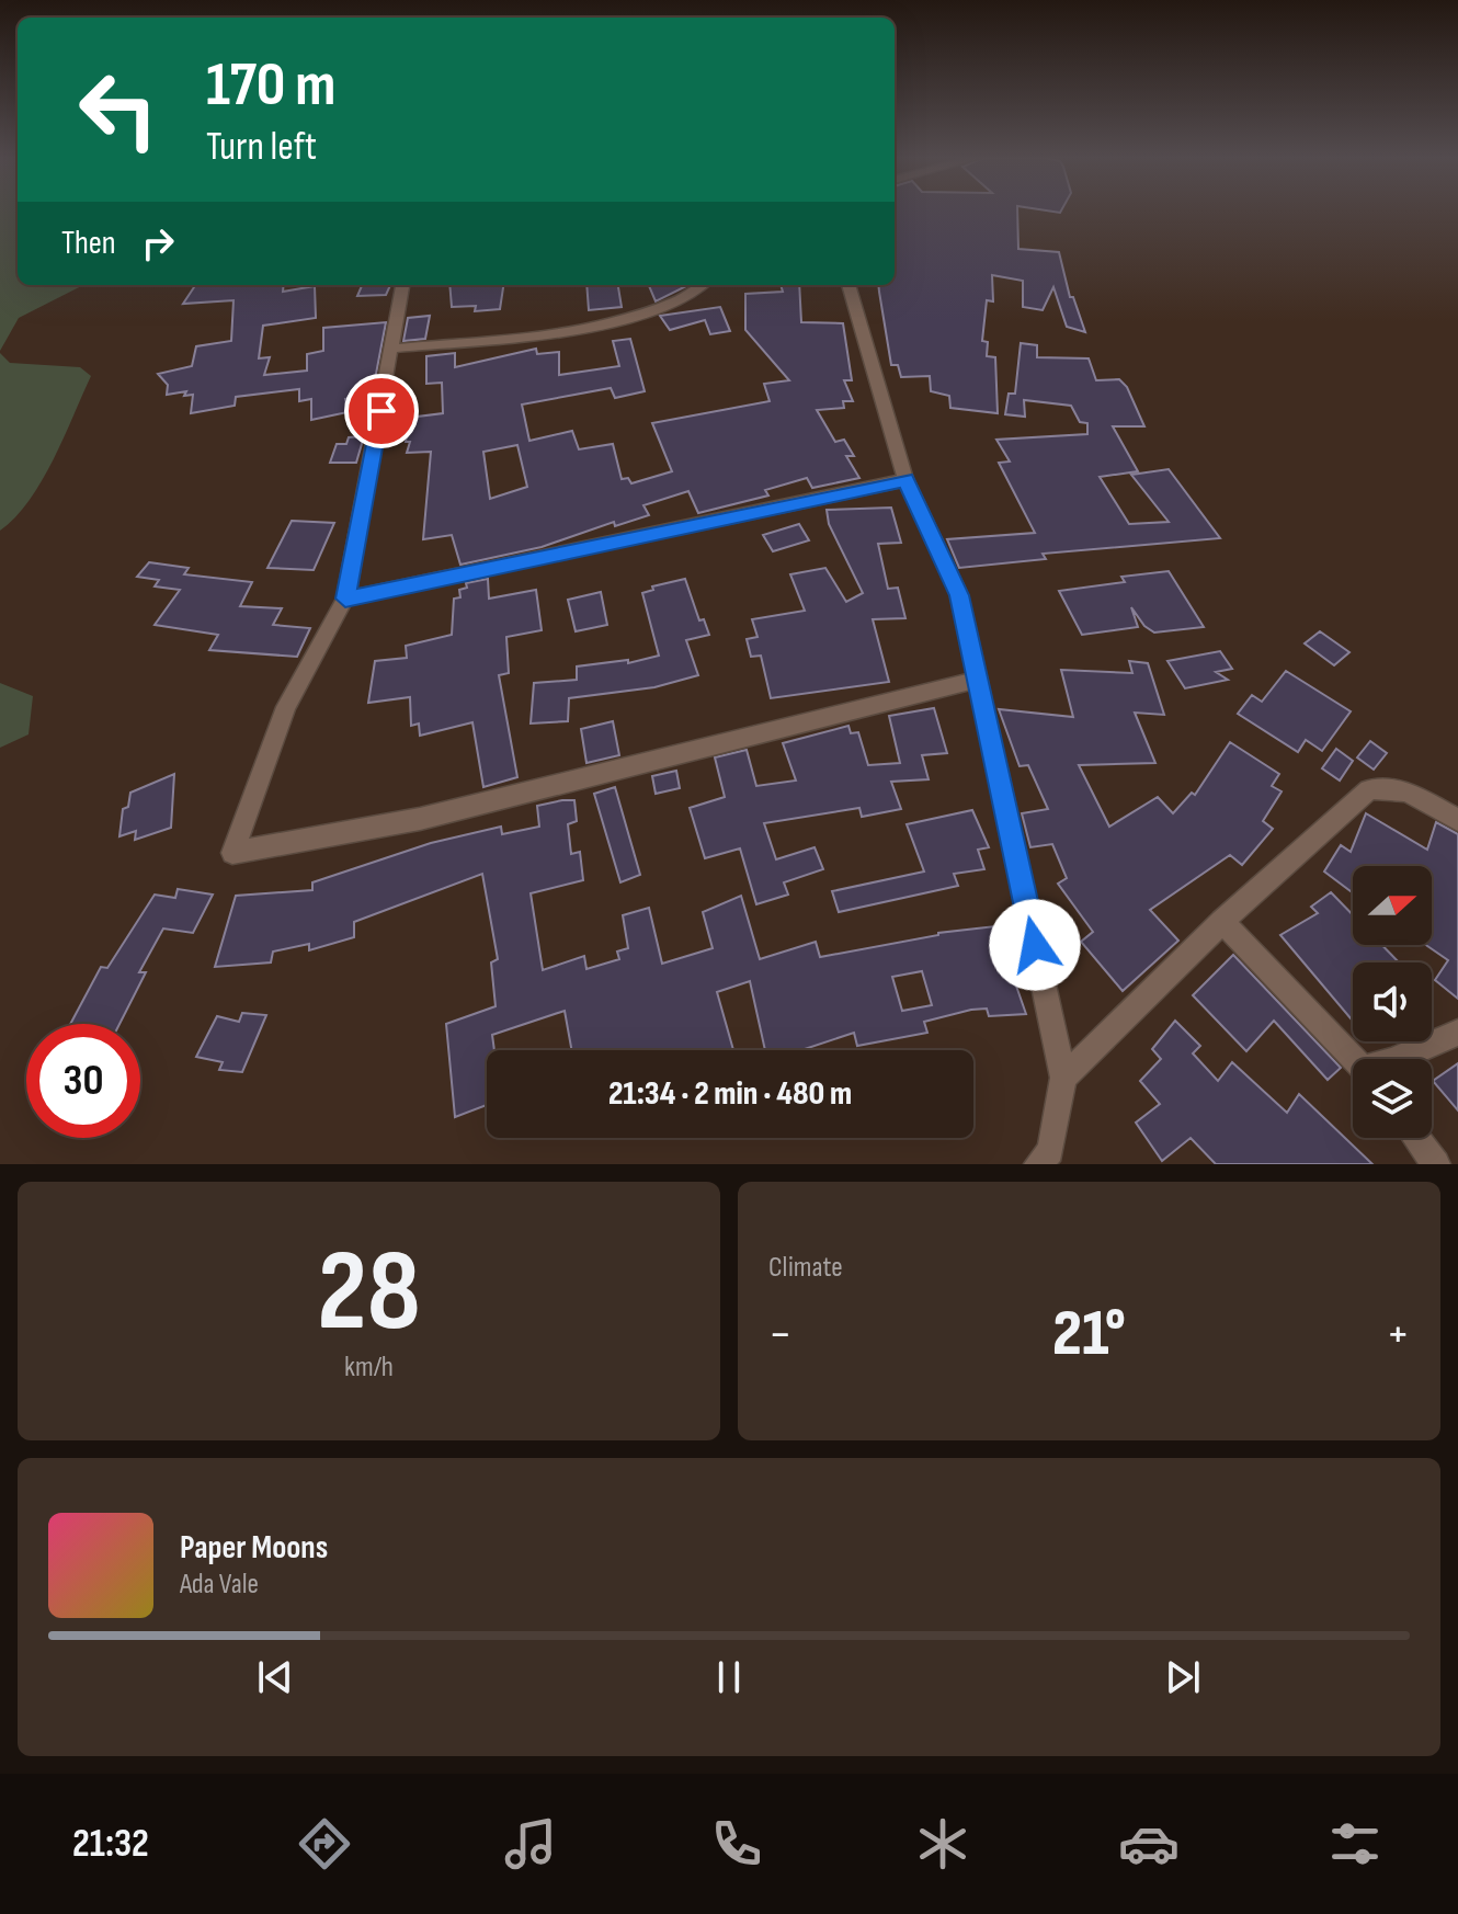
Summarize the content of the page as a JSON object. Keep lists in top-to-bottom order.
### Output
{
  "north": "right",
  "page": {
    "turn": ["170 m", "Turn left"],
    "then": "Then",
    "limit": "30",
    "trip": "21:34 · 2 min · 480 m",
    "tile": [
      ["28", "km/h"],
      "Climate"
    ],
    "heat": ["−", "21°", "+"],
    "song": ["Paper Moons", "Ada Vale"],
    "tabs": "21:32"
  }
}
